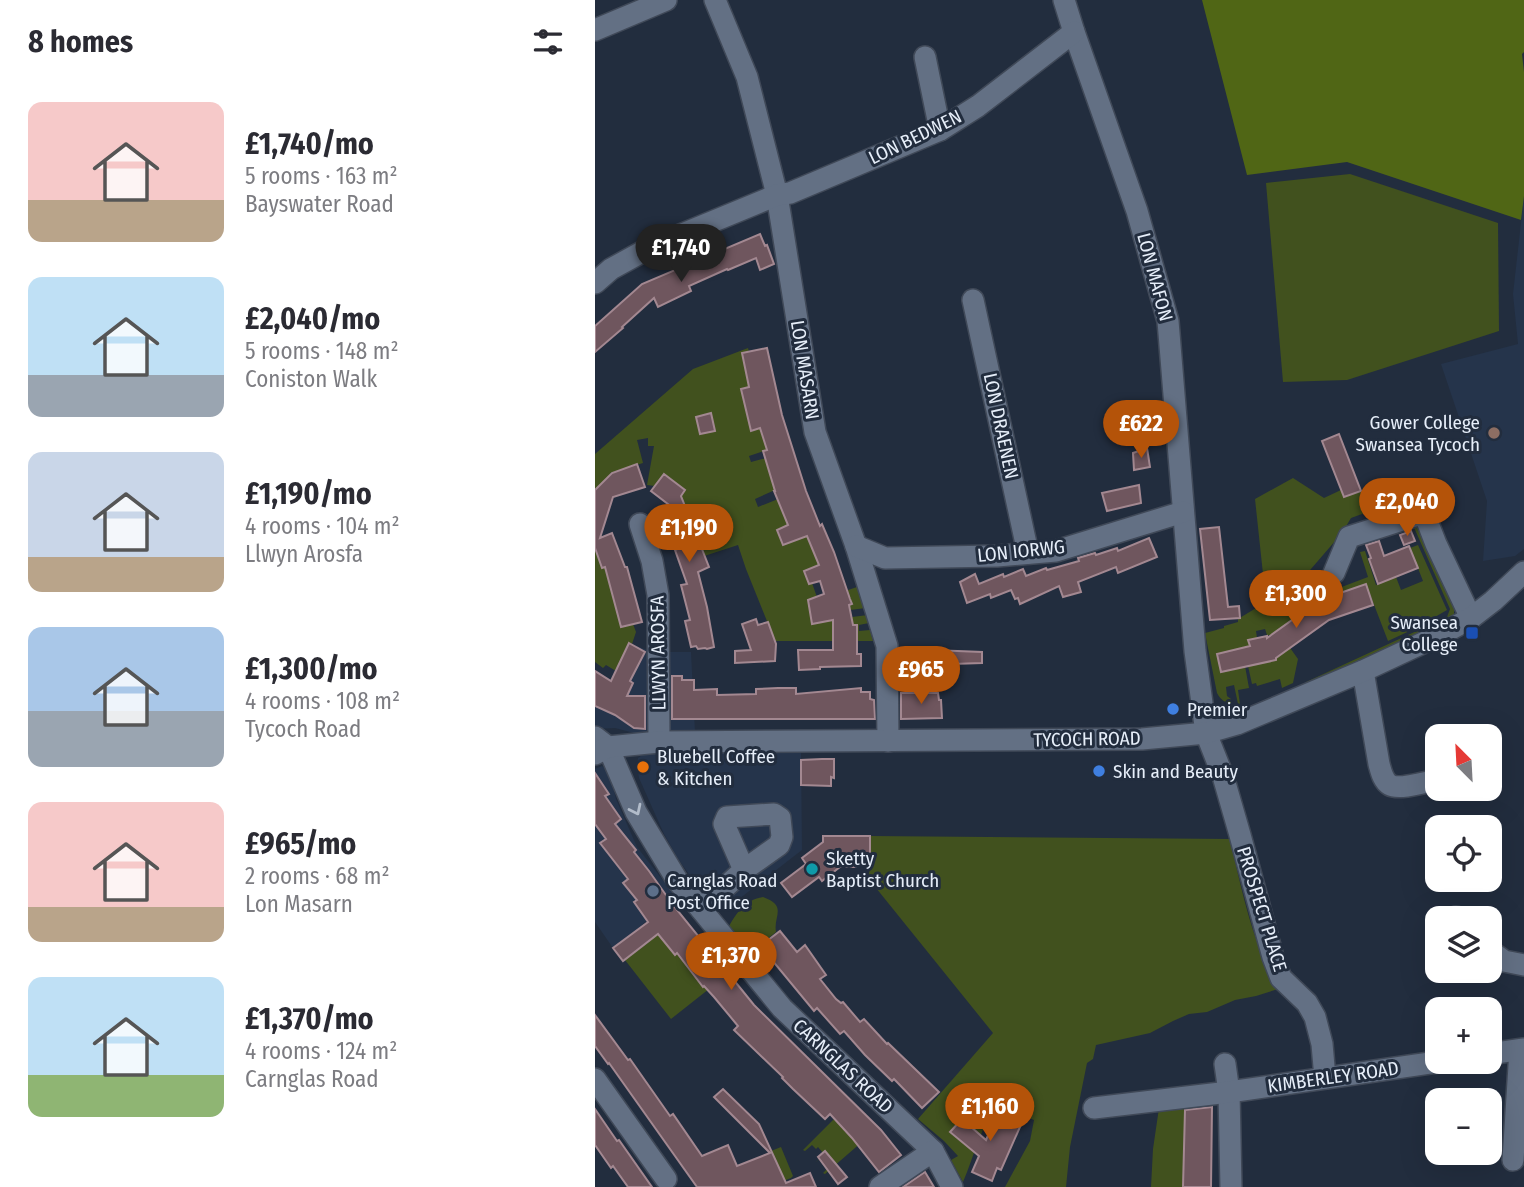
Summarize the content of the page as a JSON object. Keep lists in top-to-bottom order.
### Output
{
  "streets": {
    "street": [
      "LON BEDWEN",
      "LON MAFON",
      "LON MASARN",
      "LON DRAENEN",
      "LON IORWG",
      "LLWYN AROSFA",
      "TYCOCH ROAD",
      "PROSPECT PLACE",
      "CARNGLAS ROAD",
      "KIMBERLEY ROAD"
    ]
  },
  "crossings": [
    ["LON BEDWEN", "LON MAFON"],
    ["LON BEDWEN", "LON MASARN"],
    ["LON MAFON", "LON IORWG"],
    ["LON MAFON", "TYCOCH ROAD"],
    ["LON MAFON", "PROSPECT PLACE"],
    ["LON MASARN", "LON IORWG"],
    ["LON MASARN", "TYCOCH ROAD"],
    ["LON DRAENEN", "LON IORWG"],
    ["LLWYN AROSFA", "TYCOCH ROAD"],
    ["TYCOCH ROAD", "PROSPECT PLACE"],
    ["TYCOCH ROAD", "CARNGLAS ROAD"],
    ["PROSPECT PLACE", "KIMBERLEY ROAD"]
  ],
  "places": {
    "other": [
      "Gower College Swansea Tycoch",
      "Premier",
      "Bluebell Coffee & Kitchen",
      "Skin and Beauty",
      "Sketty Baptist Church",
      "Carnglas Road Post Office"
    ],
    "transit": ["Swansea College"]
  },
  "north": "top left",
  "page": {
    "heading": "8 homes",
    "list": [
      {
        "name": "£1,740/mo",
        "note": "5 rooms · 163 m² · Bayswater Road"
      },
      {
        "name": "£2,040/mo",
        "note": "5 rooms · 148 m² · Coniston Walk"
      },
      {
        "name": "£1,190/mo",
        "note": "4 rooms · 104 m² · Llwyn Arosfa"
      },
      {
        "name": "£1,300/mo",
        "note": "4 rooms · 108 m² · Tycoch Road"
      },
      {
        "name": "£965/mo",
        "note": "2 rooms · 68 m² · Lon Masarn"
      },
      {
        "name": "£1,370/mo",
        "note": "4 rooms · 124 m² · Carnglas Road"
      }
    ],
    "price": [
      "£1,740",
      "£622",
      "£2,040",
      "£1,190",
      "£1,300",
      "£965",
      "£1,370",
      "£1,160"
    ],
    "map_buttons": ["+", "−"]
  }
}
